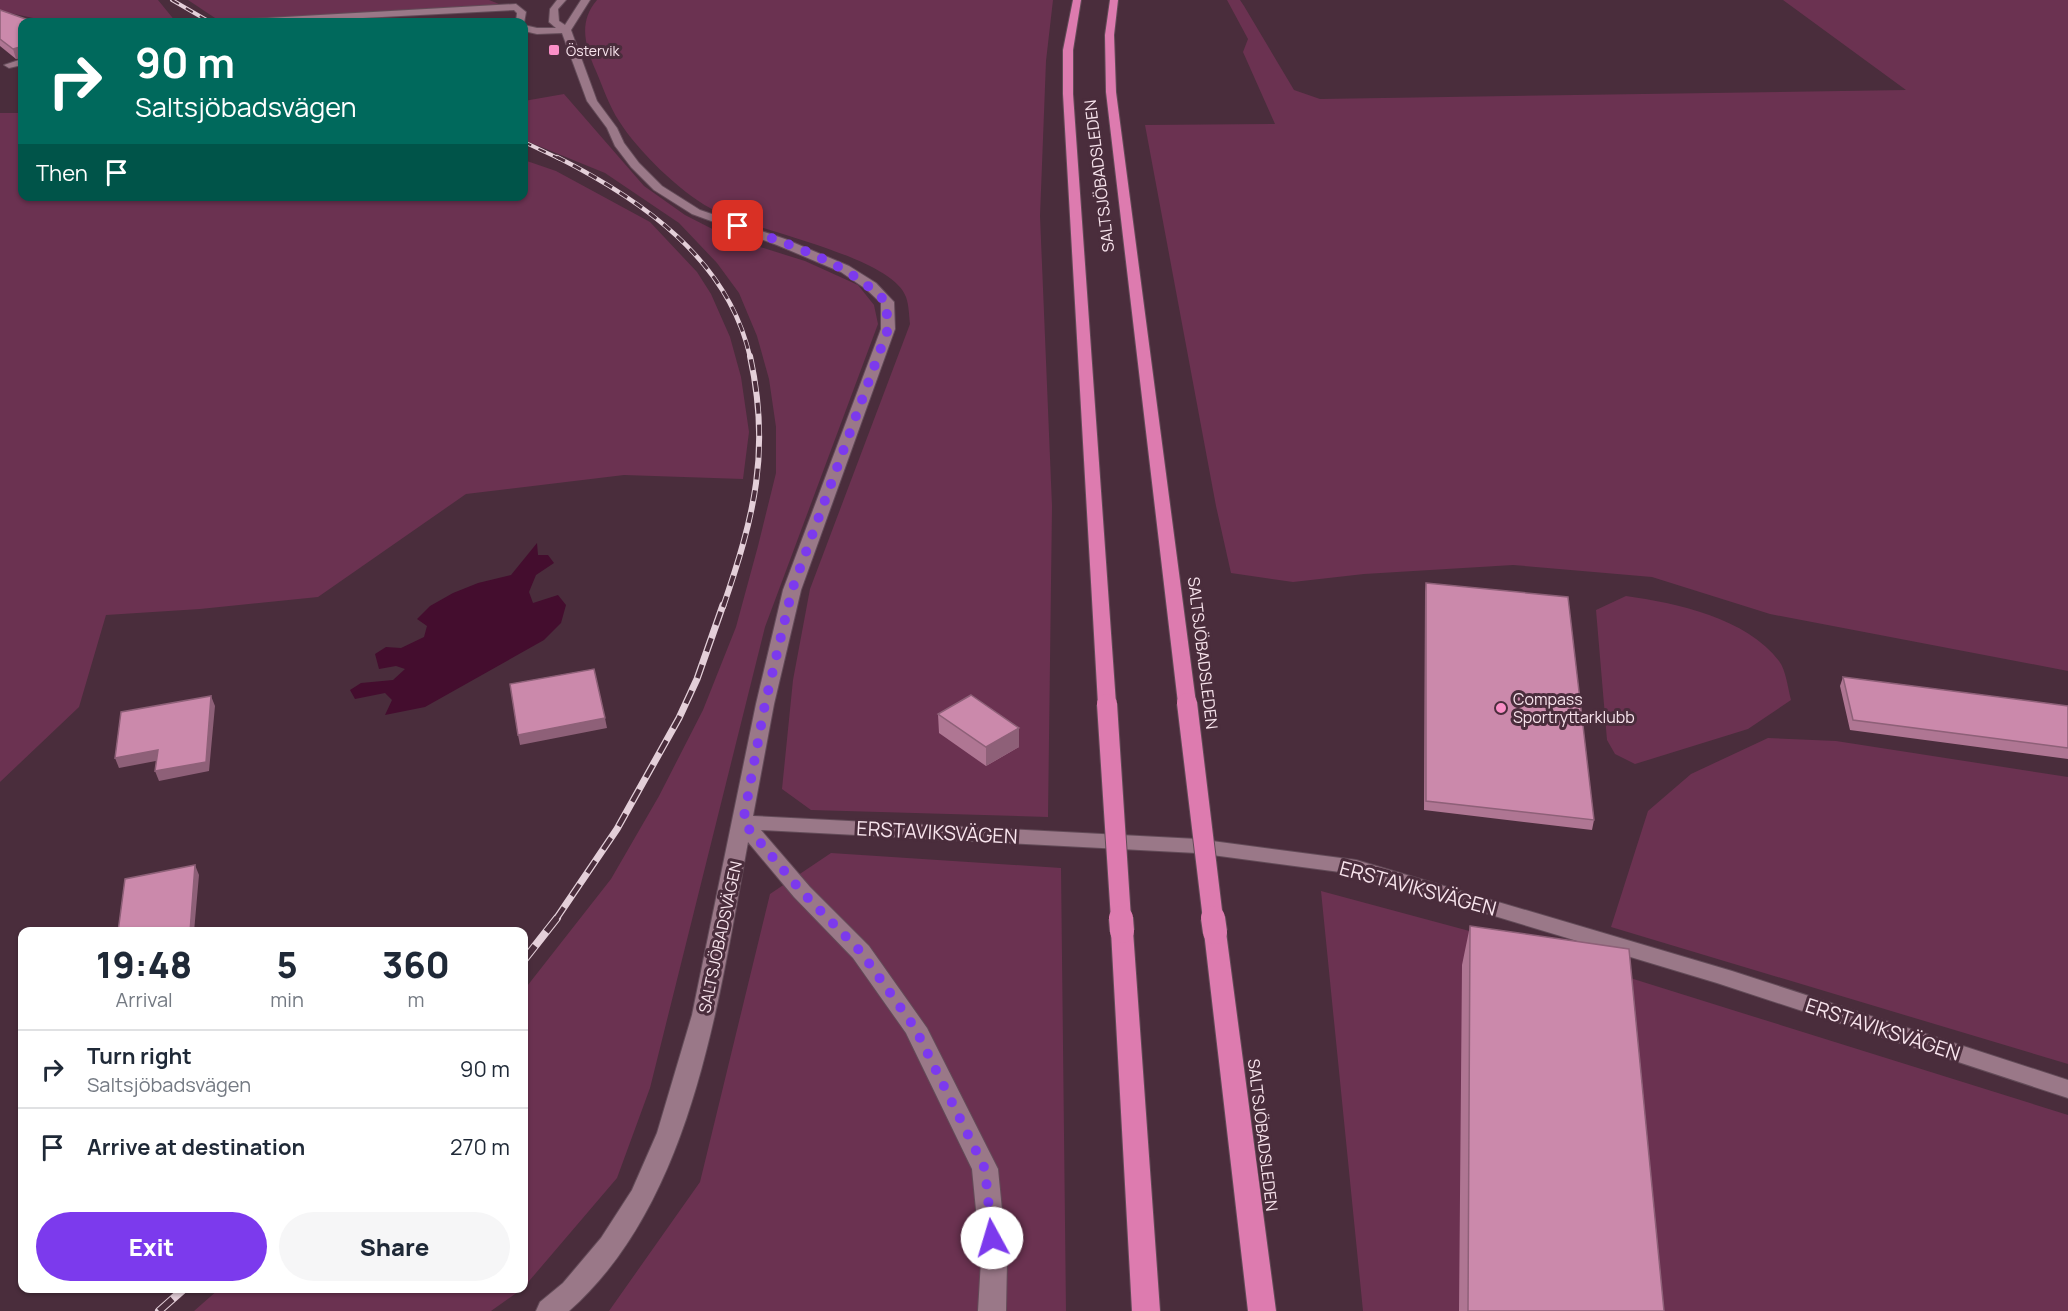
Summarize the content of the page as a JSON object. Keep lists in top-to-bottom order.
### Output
{
  "streets": {
    "highway": ["SALTSJÖBADSLEDEN"],
    "street": ["ERSTAVIKSVÄGEN", "SALTSJÖBADSVÄGEN"]
  },
  "crossings": [
    ["ERSTAVIKSVÄGEN", "SALTSJÖBADSVÄGEN"]
  ],
  "places": {
    "transit": ["Östervik"],
    "other": ["Compass Sportryttarklubb"]
  },
  "page": {
    "turn": ["90 m", "Saltsjöbadsvägen"],
    "then": "Then",
    "eta": [
      "19:48",
      "Arrival",
      "5",
      "min",
      "360",
      "m"
    ],
    "list": [
      {
        "name": "Turn right",
        "note": "Saltsjöbadsvägen",
        "value": "90 m"
      },
      {
        "name": "Arrive at destination",
        "value": "270 m"
      }
    ],
    "buttons": ["Exit", "Share"]
  }
}
